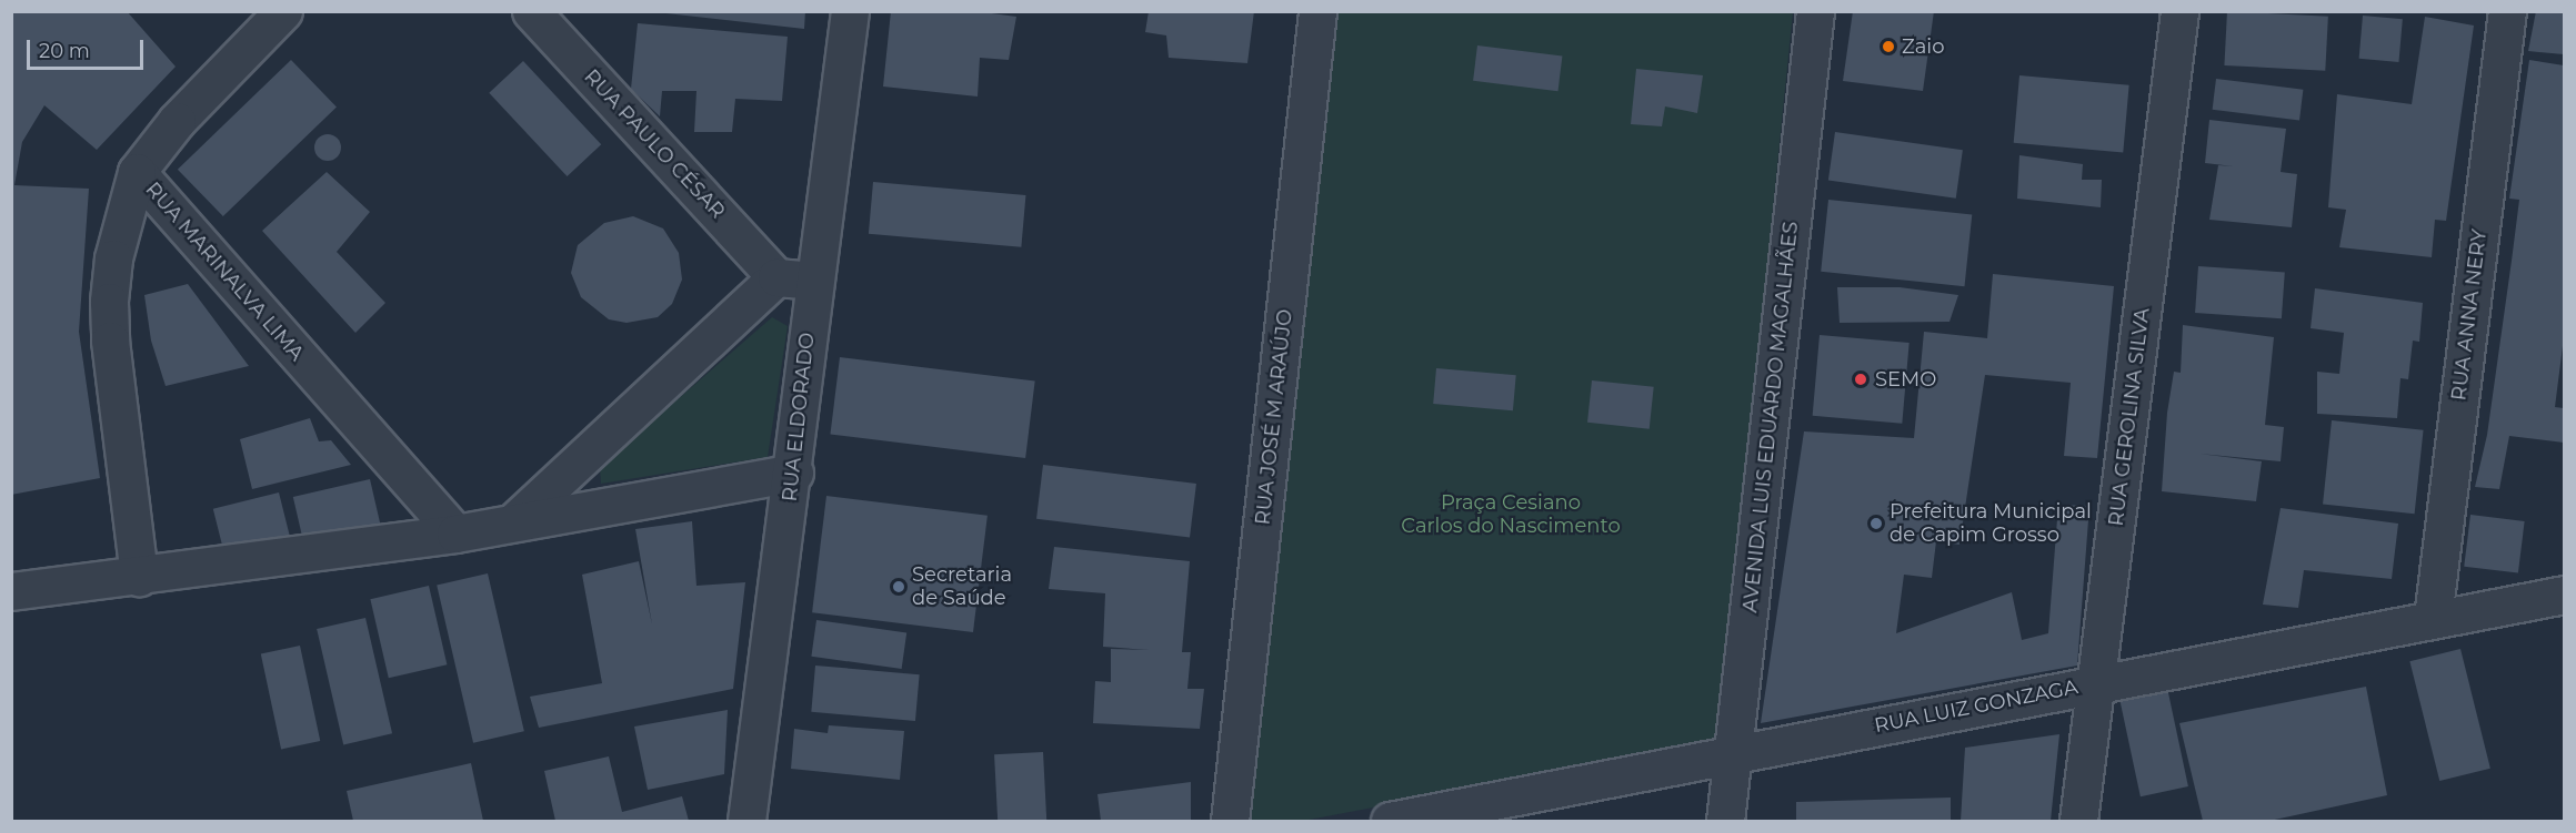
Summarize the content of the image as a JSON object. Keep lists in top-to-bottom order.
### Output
{
  "streets": {
    "street": [
      "RUA PAULO CÉSAR",
      "RUA MARINALVA LIMA",
      "RUA ANNA NERY",
      "RUA ELDORADO",
      "RUA JOSÉ M ARAÚJO",
      "AVENIDA LUIS EDUARDO MAGALHÃES",
      "RUA GEROLINA SILVA",
      "RUA LUIZ GONZAGA"
    ]
  },
  "crossings": [
    ["RUA ANNA NERY", "RUA LUIZ GONZAGA"],
    ["AVENIDA LUIS EDUARDO MAGALHÃES", "RUA LUIZ GONZAGA"],
    ["RUA GEROLINA SILVA", "RUA LUIZ GONZAGA"]
  ],
  "parks": ["Praça Cesiano Carlos do Nascimento"],
  "places": [
    "Zaio",
    "SEMO",
    "Prefeitura Municipal de Capim Grosso",
    "Secretaria de Saúde"
  ],
  "scale_bar": "20 m"
}
